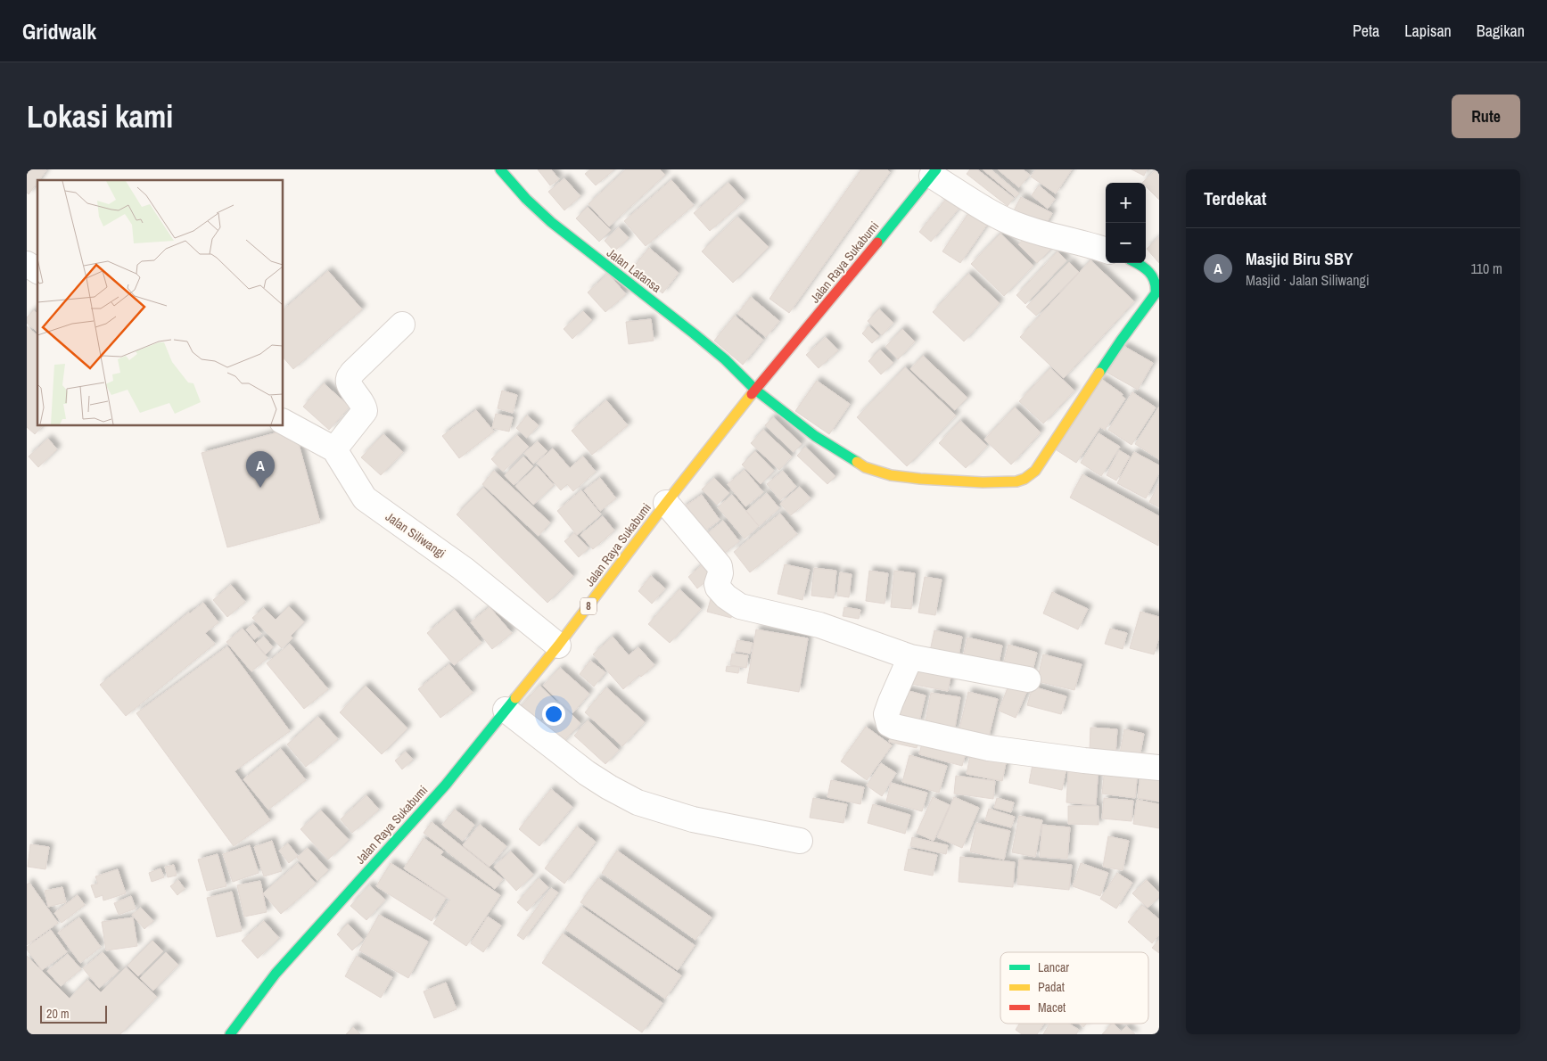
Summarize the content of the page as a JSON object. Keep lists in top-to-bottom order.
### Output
{
  "streets": {
    "main road": ["Jalan Raya Sukabumi", "Jalan Latansa", "8"],
    "street": ["Jalan Siliwangi"]
  },
  "crossings": [
    ["Jalan Raya Sukabumi", "Jalan Latansa"],
    ["Jalan Raya Sukabumi", "Jalan Siliwangi"]
  ],
  "legend": ["Lancar", "Padat", "Macet"],
  "scale_bar": "20 m",
  "page": {
    "header": "Gridwalk",
    "nav": ["Peta", "Lapisan", "Bagikan"],
    "buttons": "Rute",
    "title": "Lokasi kami",
    "heading": "Terdekat",
    "map_buttons": ["+", "−"],
    "list": [
      {
        "mark": "A",
        "name": "Masjid Biru SBY",
        "note": "Masjid · Jalan Siliwangi",
        "value": "110 m"
      }
    ],
    "pins": "A",
    "scale": "20 m"
  }
}
